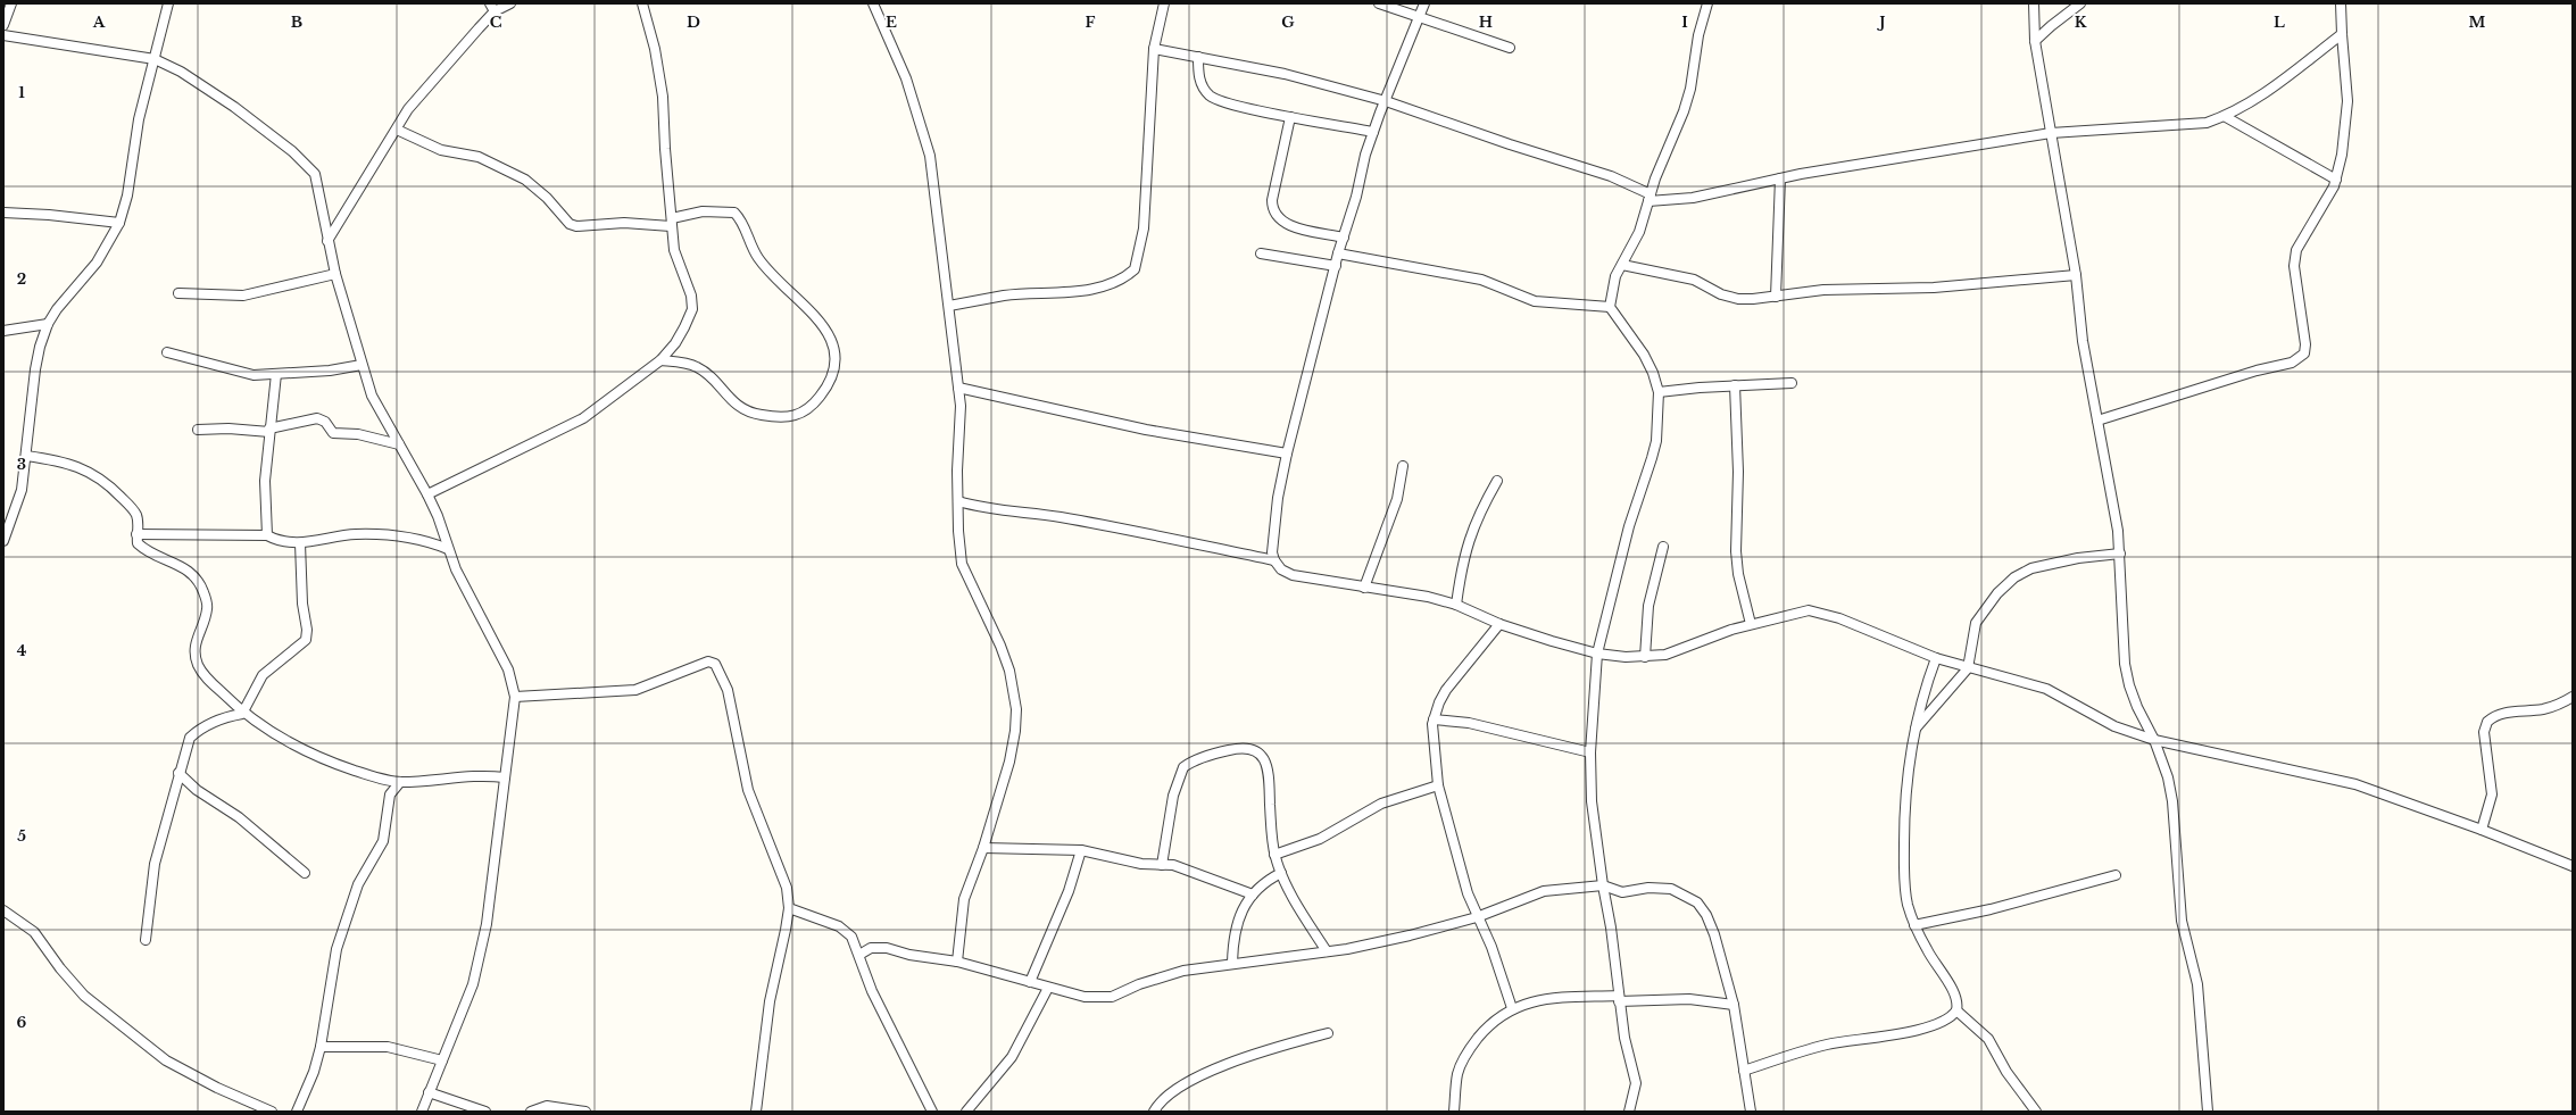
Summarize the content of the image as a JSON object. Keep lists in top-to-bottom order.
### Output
{
  "grid": {
    "columns": [
      "A",
      "B",
      "C",
      "D",
      "E",
      "F",
      "G",
      "H",
      "I",
      "J",
      "K",
      "L",
      "M"
    ],
    "rows": [
      "1",
      "2",
      "3",
      "4",
      "5",
      "6"
    ]
  }
}
